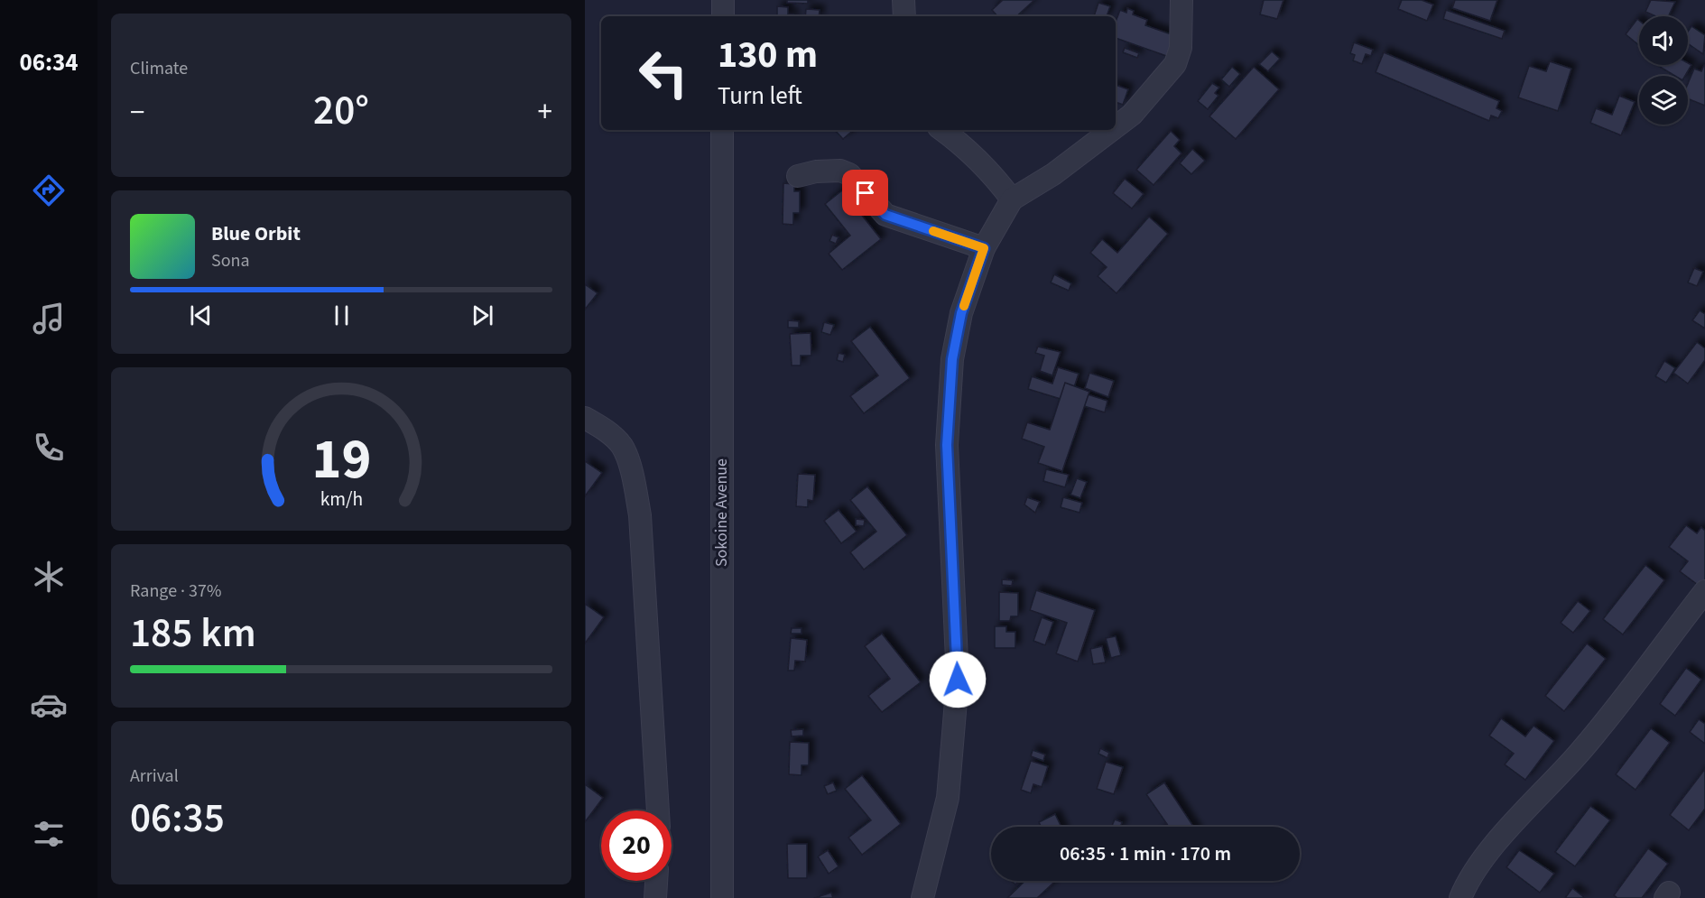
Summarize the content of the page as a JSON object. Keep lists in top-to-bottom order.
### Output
{
  "streets": {
    "street": ["Sokoine Avenue"]
  },
  "page": {
    "tabs": "06:34",
    "tile": [
      "Climate",
      ["Range · 37%", "185 km"],
      ["Arrival", "06:35"]
    ],
    "turn": ["130 m", "Turn left"],
    "heat": ["−", "20°", "+"],
    "song": ["Blue Orbit", "Sona"],
    "limit": "20",
    "trip": "06:35 · 1 min · 170 m",
    "gauge": ["19", "km/h"]
  }
}
